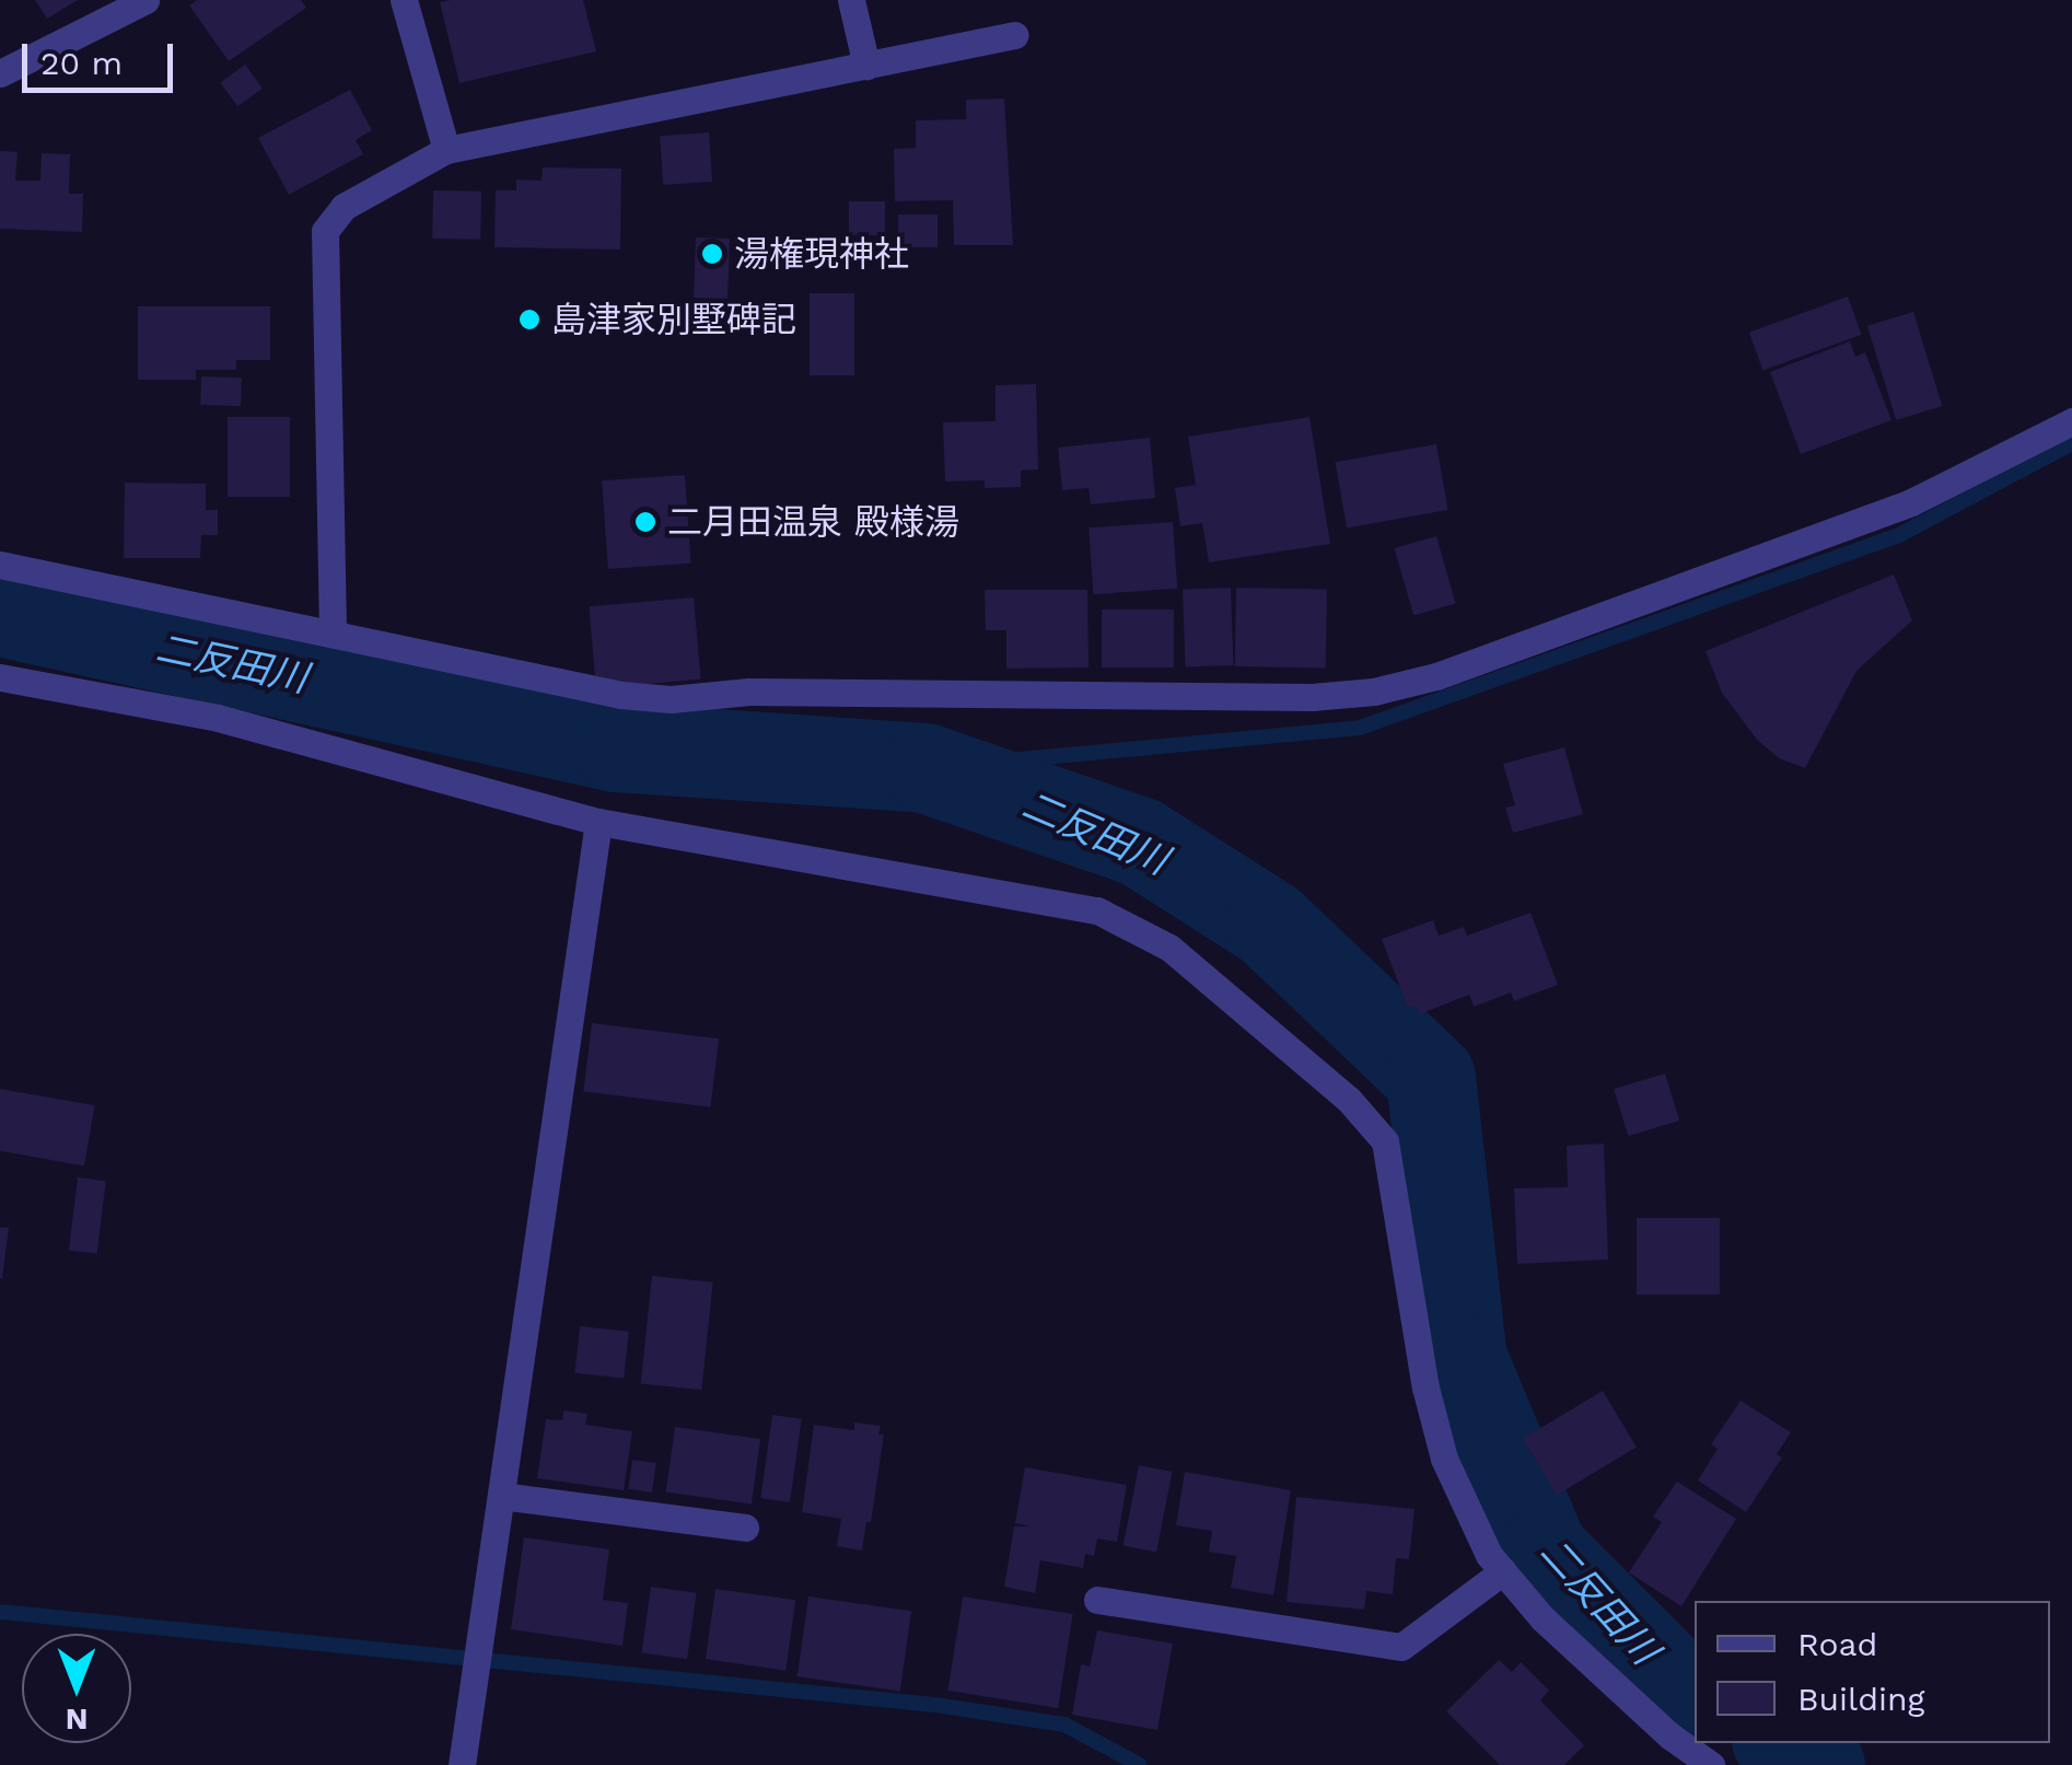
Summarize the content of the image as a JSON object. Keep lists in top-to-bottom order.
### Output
{
  "water": ["二反田川"],
  "places": ["湯権現神社", "島津家別墅碑記", "二月田温泉 殿様湯"],
  "legend": ["Road", "Building"],
  "scale_bar": "20 m",
  "north": "bottom"
}
